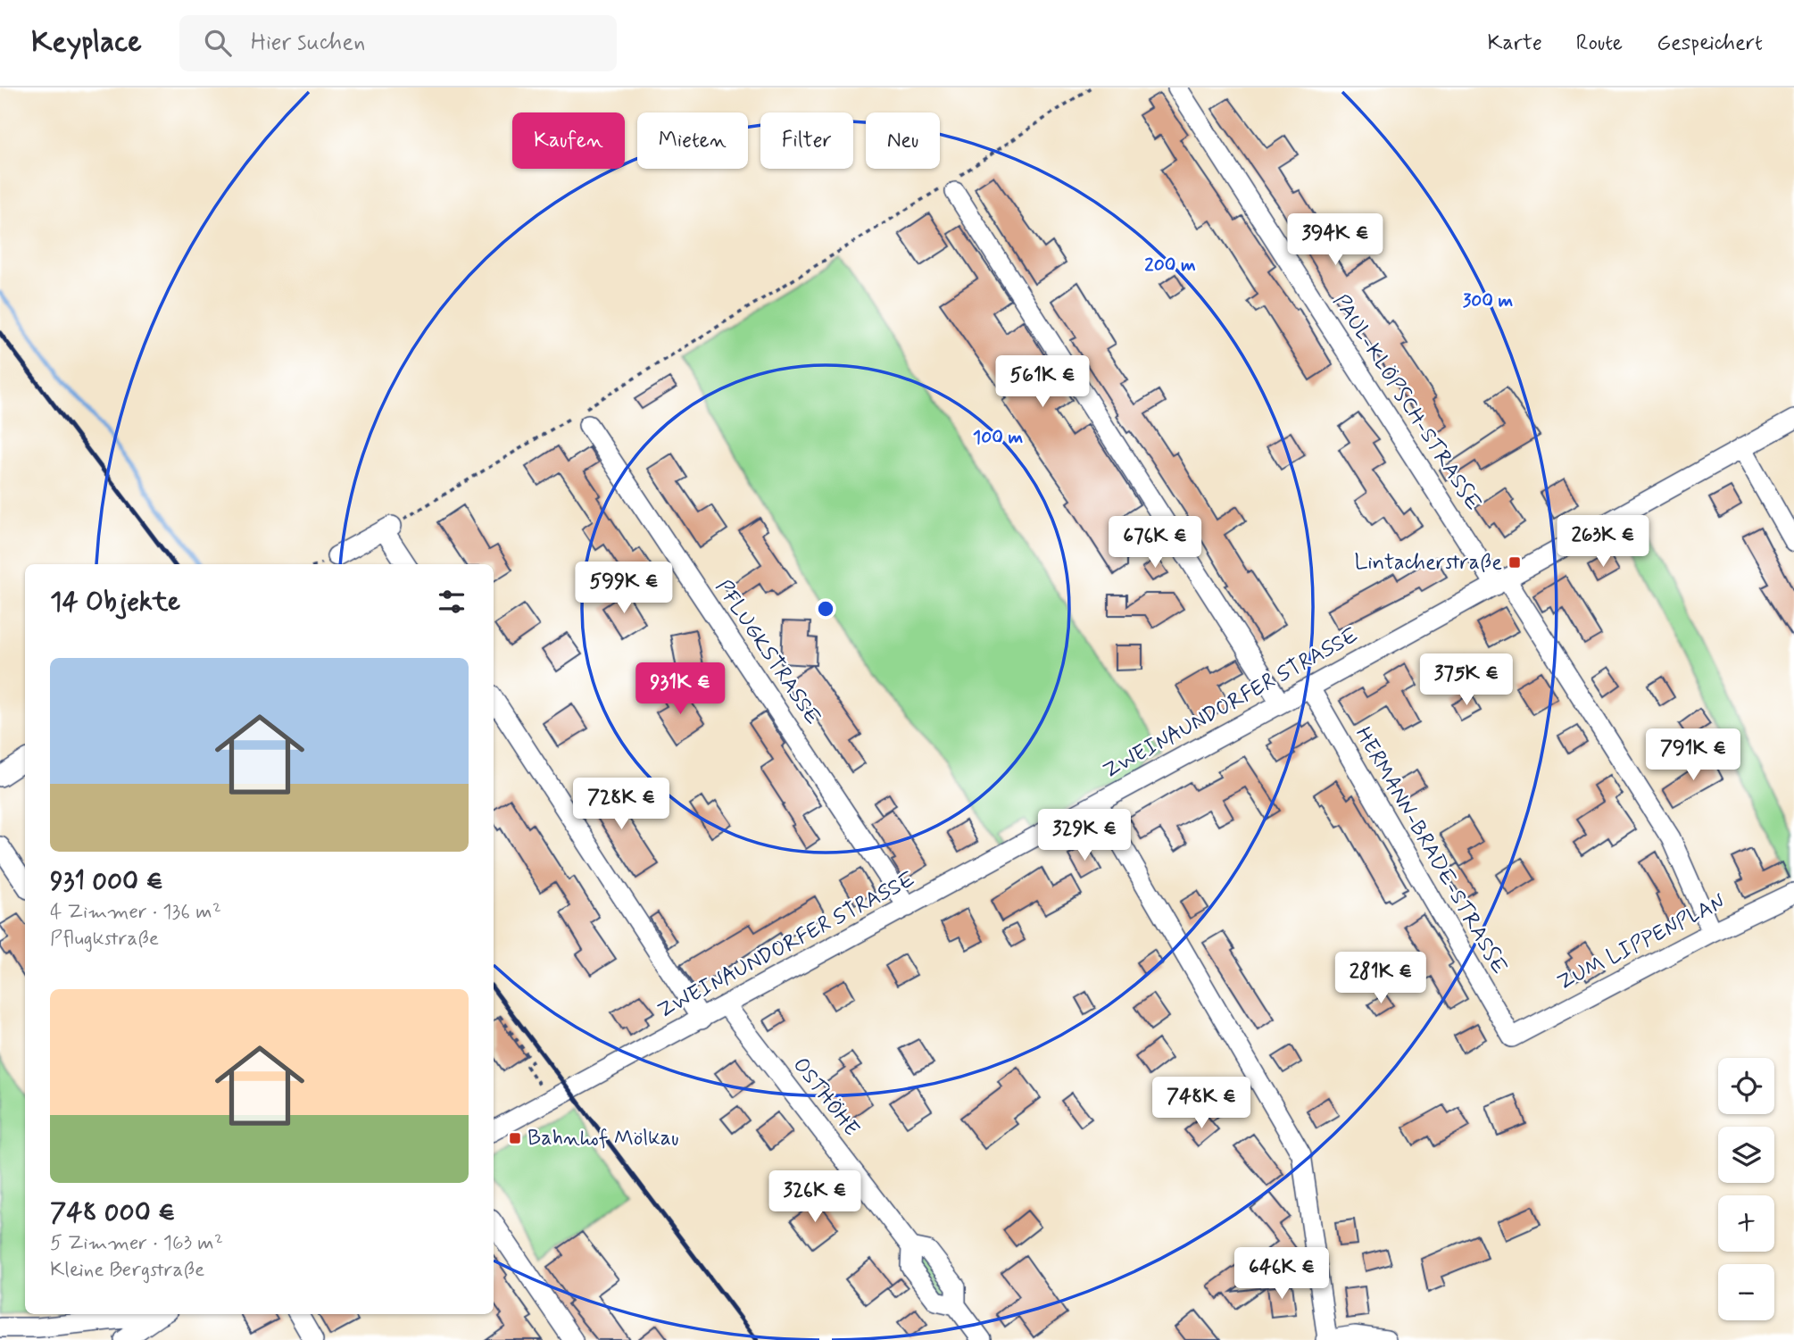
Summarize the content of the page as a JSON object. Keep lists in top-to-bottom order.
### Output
{
  "streets": {
    "street": [
      "PAUL-KLÖPSCH-STRASSE",
      "PFLUGKSTRASSE",
      "ZWEINAUNDORFER STRASSE",
      "HERMANN-BRADE-STRASSE",
      "ZUM LIPPENPLAN",
      "OSTHÖHE"
    ]
  },
  "crossings": [
    ["PAUL-KLÖPSCH-STRASSE", "ZWEINAUNDORFER STRASSE"],
    ["PAUL-KLÖPSCH-STRASSE", "ZUM LIPPENPLAN"],
    ["PFLUGKSTRASSE", "ZWEINAUNDORFER STRASSE"],
    ["ZWEINAUNDORFER STRASSE", "HERMANN-BRADE-STRASSE"],
    ["ZWEINAUNDORFER STRASSE", "OSTHÖHE"],
    ["HERMANN-BRADE-STRASSE", "ZUM LIPPENPLAN"]
  ],
  "places": {
    "transit": ["Lintacherstraße", "Bahnhof Mölkau"]
  },
  "page": {
    "header": "Keyplace",
    "search": "Hier suchen",
    "nav": ["Karte", "Route", "Gespeichert"],
    "chip": [
      "Kaufen",
      "Mieten",
      "Filter",
      "Neu"
    ],
    "price": [
      "394K €",
      "561K €",
      "263K €",
      "676K €",
      "599K €",
      "375K €",
      "931K €",
      "791K €",
      "728K €",
      "329K €",
      "281K €",
      "748K €",
      "326K €",
      "646K €"
    ],
    "heading": "14 Objekte",
    "list": [
      {
        "name": "931 000 €",
        "note": "4 Zimmer · 136 m² · Pflugkstraße"
      },
      {
        "name": "748 000 €",
        "note": "5 Zimmer · 163 m² · Kleine Bergstraße"
      }
    ],
    "map_buttons": ["+", "−"]
  },
  "rings": ["200 m", "300 m", "100 m"]
}
